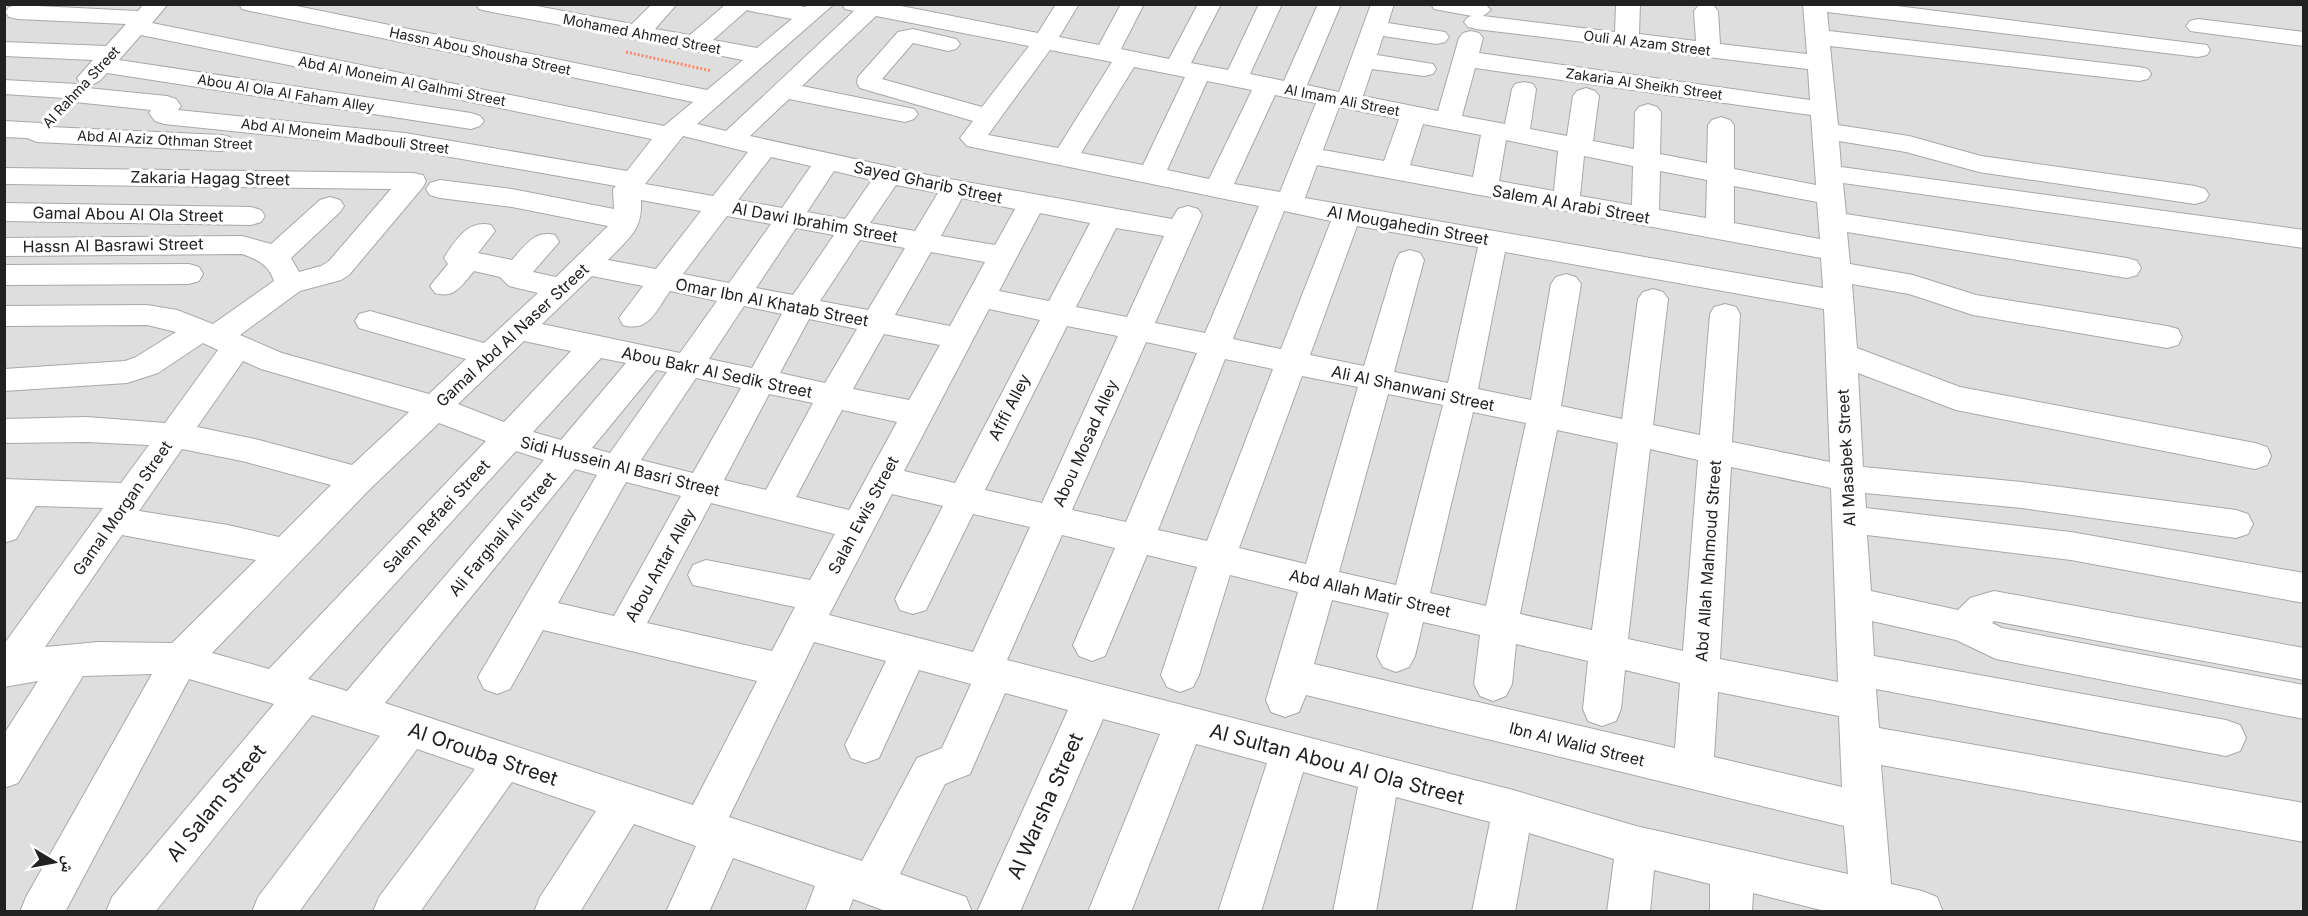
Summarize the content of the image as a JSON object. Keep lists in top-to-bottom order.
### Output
{
  "streets": {
    "street": [
      "Mohamed Ahmed Street",
      "Ouli Al Azam Street",
      "Hassn Abou Shousha Street",
      "Abd Al Moneim Al Galhmi Street",
      "Zakaria Al Sheikh Street",
      "Al Rahma Street",
      "Abou Al Ola Al Faham Alley",
      "Al Imam Ali Street",
      "Abd Al Moneim Madbouli Street",
      "Abd Al Aziz Othman Street",
      "Zakaria Hagag Street",
      "Sayed Gharib Street",
      "Salem Al Arabi Street",
      "Gamal Abou Al Ola Street",
      "Al Dawi Ibrahim Street",
      "Al Mougahedin Street",
      "Hassn Al Basrawi Street",
      "Omar Ibn Al Khatab Street",
      "Gamal Abd Al Naser Street",
      "Abou Bakr Al Sedik Street",
      "Ali Al Shanwani Street",
      "Afifi Alley",
      "Abou Mosad Alley",
      "Al Masabek Street",
      "Sidi Hussein Al Basri Street",
      "Gamal Morgan Street",
      "Salah Ewis Street",
      "Salem Refaei Street",
      "Ali Farghali Ali Street",
      "Abd Allah Mahmoud Street",
      "Abou Antar Alley",
      "Abd Allah Matir Street",
      "Ibn Al Walid Street",
      "Al Orouba Street",
      "Al Sultan Abou Al Ola Street",
      "Al Salam Street",
      "Al Warsha Street"
    ]
  },
  "crossings": [
    ["Ouli Al Azam Street", "Al Masabek Street"],
    ["Abd Al Moneim Al Galhmi Street", "Al Rahma Street"],
    ["Abd Al Moneim Al Galhmi Street", "Sayed Gharib Street"],
    ["Zakaria Al Sheikh Street", "Al Masabek Street"],
    ["Al Rahma Street", "Abou Al Ola Al Faham Alley"],
    ["Al Rahma Street", "Abd Al Moneim Madbouli Street"],
    ["Al Rahma Street", "Abd Al Aziz Othman Street"],
    ["Al Imam Ali Street", "Salem Al Arabi Street"],
    ["Al Imam Ali Street", "Al Mougahedin Street"],
    ["Al Imam Ali Street", "Al Masabek Street"],
    ["Abd Al Moneim Madbouli Street", "Abd Al Aziz Othman Street"],
    ["Abd Al Moneim Madbouli Street", "Al Dawi Ibrahim Street"],
    ["Zakaria Hagag Street", "Gamal Abd Al Naser Street"],
    ["Sayed Gharib Street", "Afifi Alley"],
    ["Sayed Gharib Street", "Abou Mosad Alley"],
    ["Sayed Gharib Street", "Salah Ewis Street"],
    ["Sayed Gharib Street", "Abou Antar Alley"],
    ["Salem Al Arabi Street", "Al Mougahedin Street"],
    ["Salem Al Arabi Street", "Al Masabek Street"],
    ["Al Dawi Ibrahim Street", "Salah Ewis Street"],
    ["Al Dawi Ibrahim Street", "Abou Antar Alley"],
    ["Al Mougahedin Street", "Al Masabek Street"],
    ["Omar Ibn Al Khatab Street", "Gamal Abd Al Naser Street"],
    ["Omar Ibn Al Khatab Street", "Salah Ewis Street"],
    ["Omar Ibn Al Khatab Street", "Abou Antar Alley"],
    ["Gamal Abd Al Naser Street", "Abou Bakr Al Sedik Street"],
    ["Gamal Abd Al Naser Street", "Sidi Hussein Al Basri Street"],
    ["Gamal Abd Al Naser Street", "Al Orouba Street"],
    ["Abou Bakr Al Sedik Street", "Salah Ewis Street"],
    ["Abou Bakr Al Sedik Street", "Salem Refaei Street"],
    ["Abou Bakr Al Sedik Street", "Ali Farghali Ali Street"],
    ["Abou Bakr Al Sedik Street", "Abou Antar Alley"],
    ["Ali Al Shanwani Street", "Afifi Alley"],
    ["Ali Al Shanwani Street", "Abou Mosad Alley"],
    ["Ali Al Shanwani Street", "Al Masabek Street"],
    ["Ali Al Shanwani Street", "Salah Ewis Street"],
    ["Ali Al Shanwani Street", "Abd Allah Mahmoud Street"],
    ["Afifi Alley", "Abd Allah Matir Street"],
    ["Abou Mosad Alley", "Abd Allah Matir Street"],
    ["Abou Mosad Alley", "Al Orouba Street"],
    ["Abou Mosad Alley", "Al Sultan Abou Al Ola Street"],
    ["Al Masabek Street", "Abd Allah Matir Street"],
    ["Al Masabek Street", "Ibn Al Walid Street"],
    ["Al Masabek Street", "Al Sultan Abou Al Ola Street"],
    ["Sidi Hussein Al Basri Street", "Gamal Morgan Street"],
    ["Sidi Hussein Al Basri Street", "Salah Ewis Street"],
    ["Sidi Hussein Al Basri Street", "Salem Refaei Street"],
    ["Sidi Hussein Al Basri Street", "Ali Farghali Ali Street"],
    ["Sidi Hussein Al Basri Street", "Abou Antar Alley"],
    ["Gamal Morgan Street", "Al Orouba Street"],
    ["Salah Ewis Street", "Abd Allah Matir Street"],
    ["Salah Ewis Street", "Al Orouba Street"],
    ["Salah Ewis Street", "Al Sultan Abou Al Ola Street"],
    ["Salem Refaei Street", "Al Orouba Street"],
    ["Salem Refaei Street", "Al Salam Street"],
    ["Ali Farghali Ali Street", "Al Orouba Street"],
    ["Abd Allah Mahmoud Street", "Abd Allah Matir Street"],
    ["Abd Allah Mahmoud Street", "Ibn Al Walid Street"],
    ["Abd Allah Matir Street", "Ibn Al Walid Street"],
    ["Al Orouba Street", "Al Salam Street"],
    ["Al Sultan Abou Al Ola Street", "Al Warsha Street"]
  ],
  "north": "right"
}
